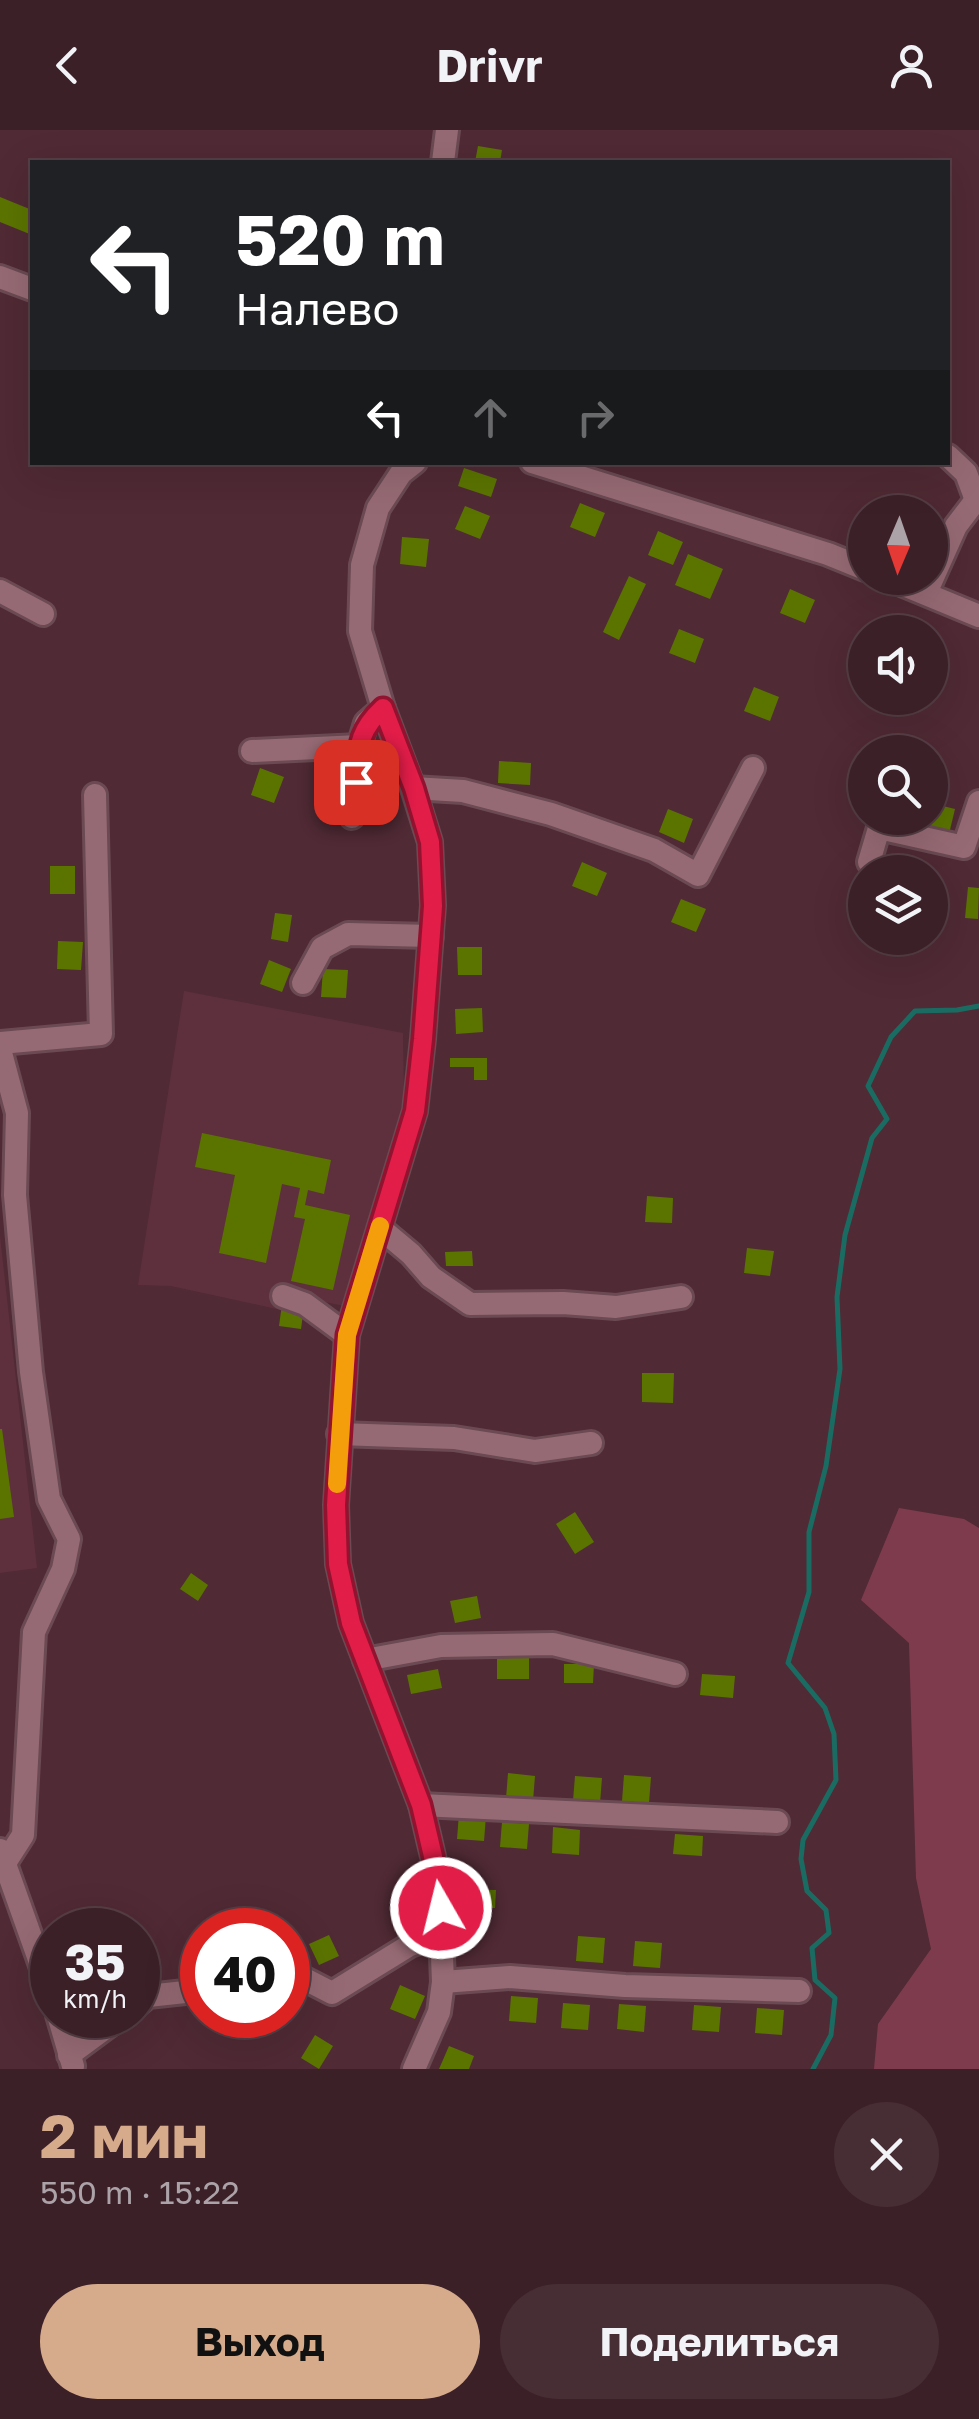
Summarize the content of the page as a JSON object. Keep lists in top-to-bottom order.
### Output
{
  "north": "bottom",
  "page": {
    "header": "Drivr",
    "turn": ["520 m", "Налево"],
    "speed": "35 km/h",
    "limit": "40",
    "heading": ["2 мин", "550 m · 15:22"],
    "buttons": ["Выход", "Поделиться"]
  }
}
